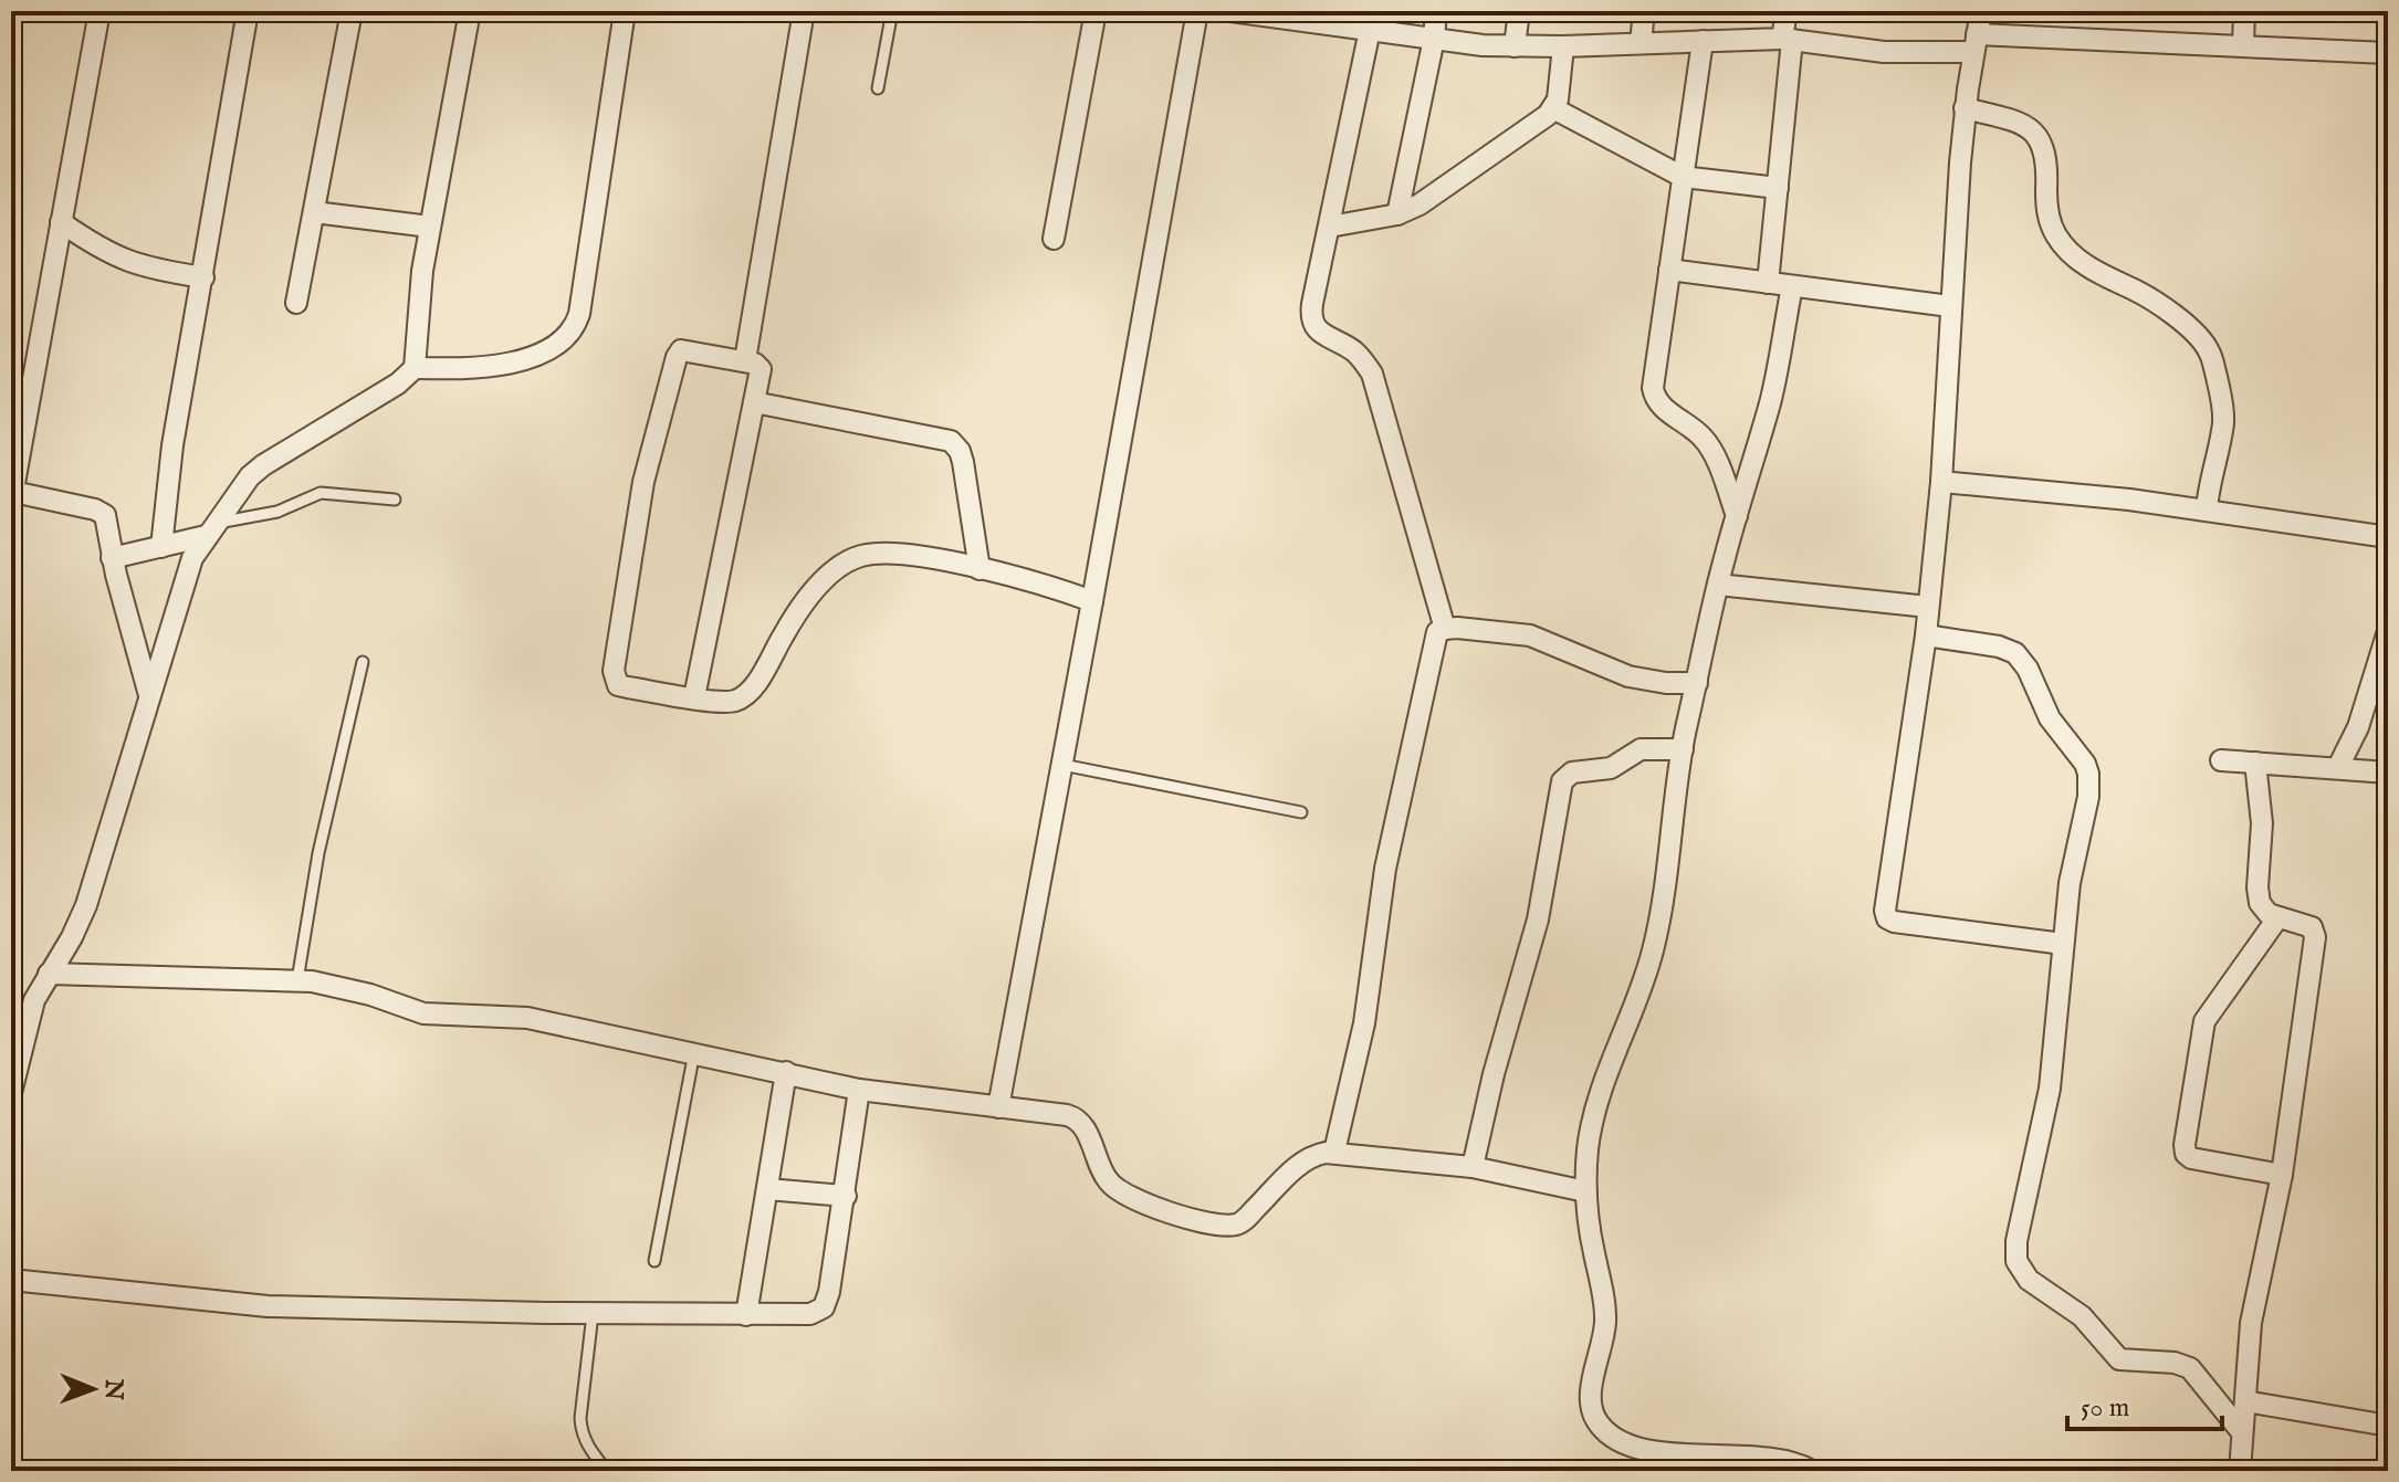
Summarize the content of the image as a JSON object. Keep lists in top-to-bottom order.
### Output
{
  "scale_bar": "50 m",
  "north": "right"
}
